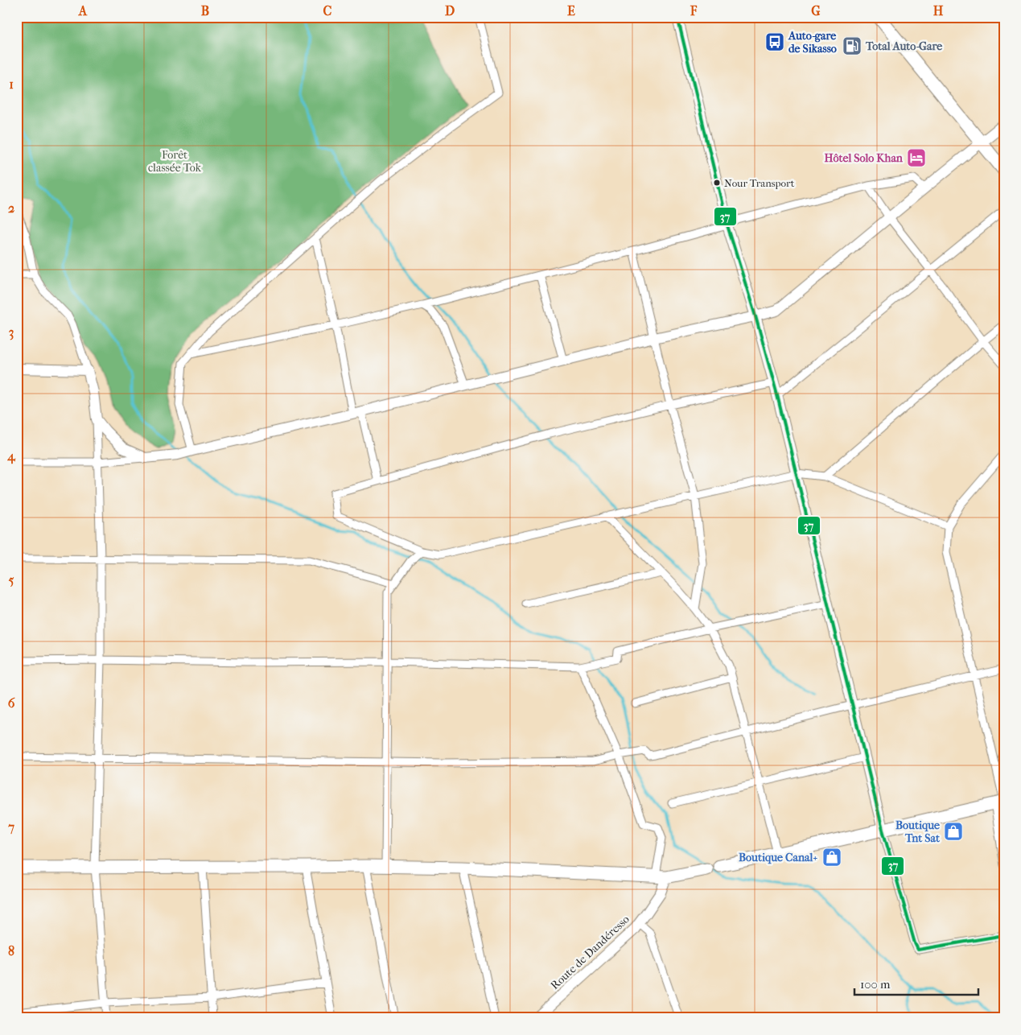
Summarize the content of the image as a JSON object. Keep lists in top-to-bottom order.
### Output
{
  "streets": {
    "street": ["Route de Dandéresso"]
  },
  "parks": ["Forêt classée Tok"],
  "places": {
    "bus stop": ["Auto-gare de Sikasso"],
    "fuel station": ["Total Auto-Gare"],
    "hotel": ["Hôtel Solo Khan"],
    "other": ["Nour Transport"],
    "shop": ["Boutique Tnt Sat", "Boutique Canal+"]
  },
  "lines": ["transit line 37"],
  "scale_bar": "100 m",
  "grid": {
    "columns": [
      "A",
      "B",
      "C",
      "D",
      "E",
      "F",
      "G",
      "H"
    ],
    "rows": [
      "1",
      "2",
      "3",
      "4",
      "5",
      "6",
      "7",
      "8"
    ]
  }
}
